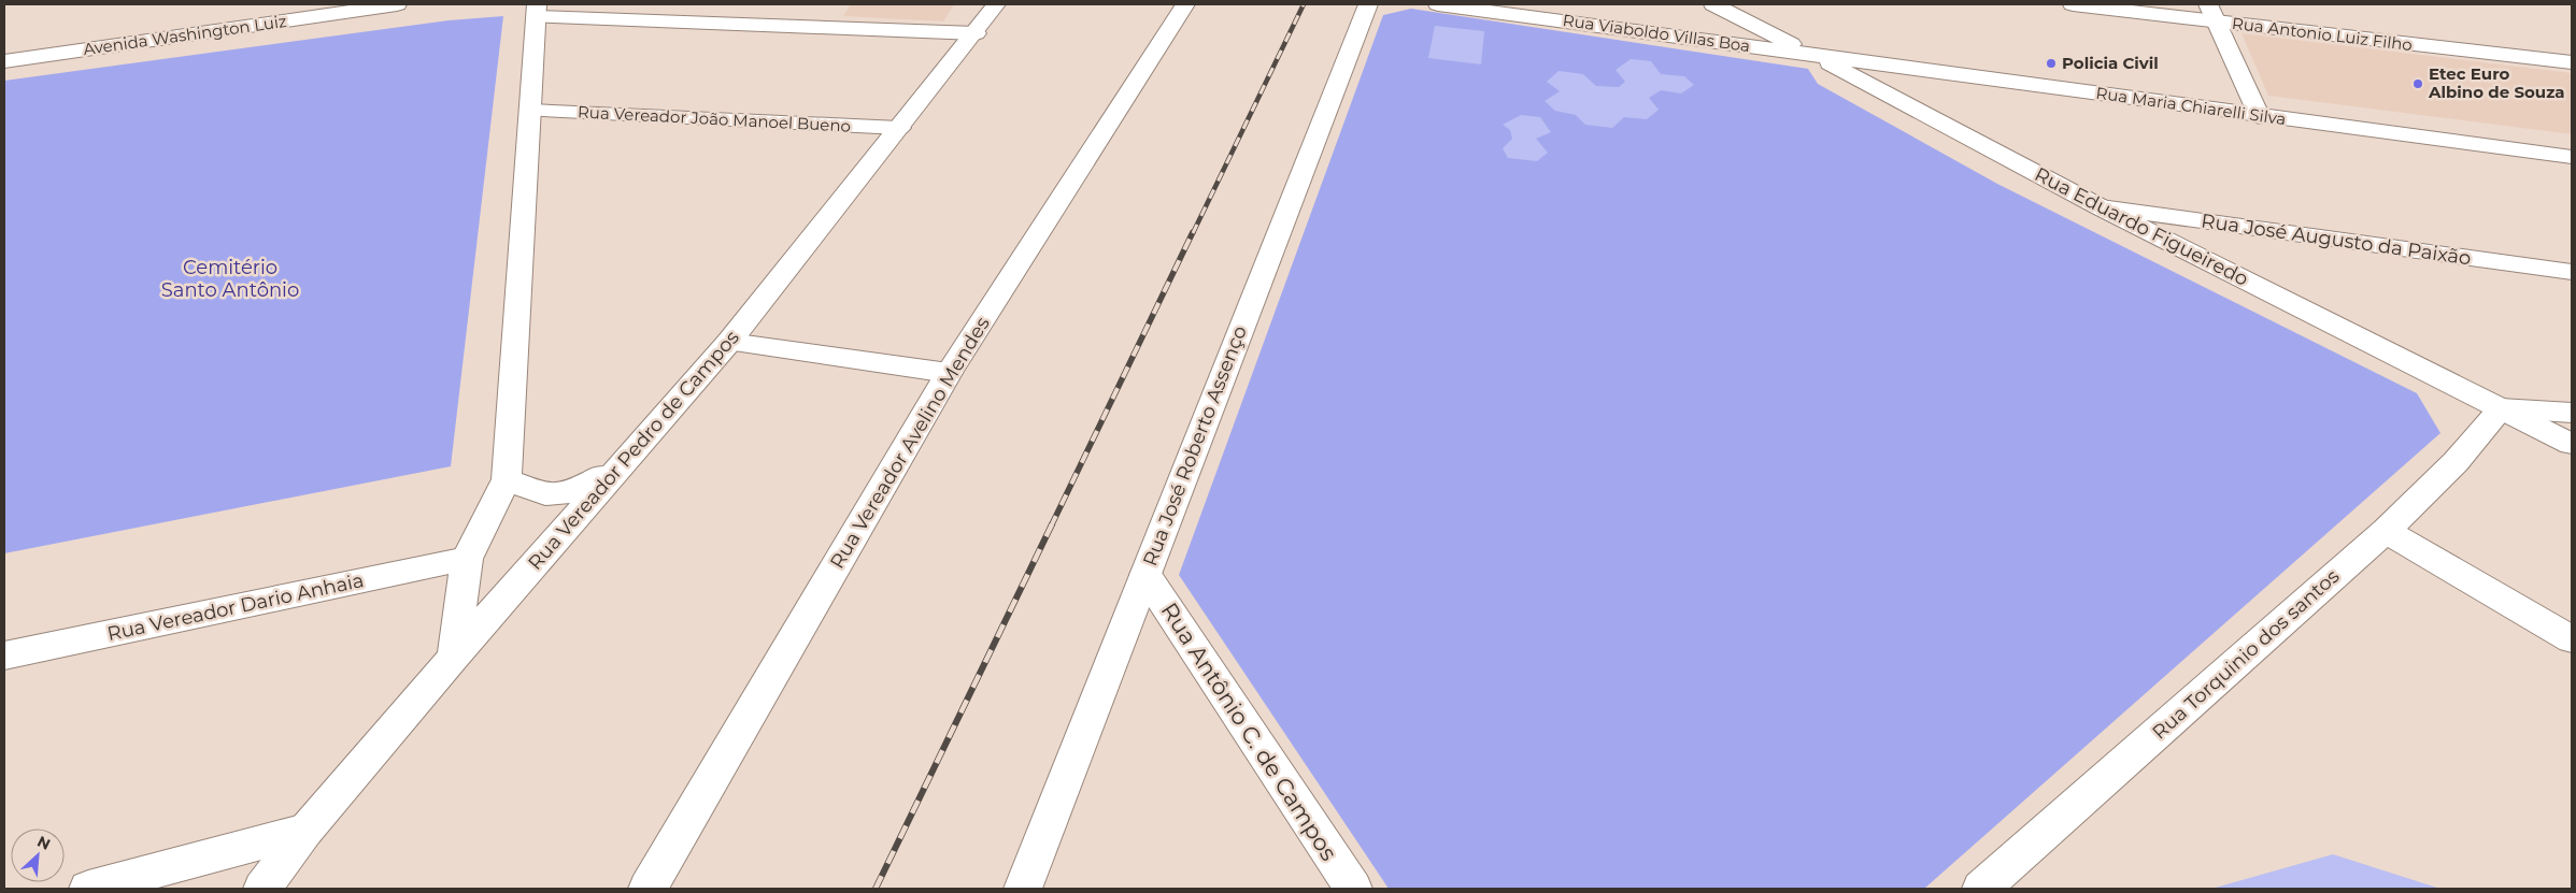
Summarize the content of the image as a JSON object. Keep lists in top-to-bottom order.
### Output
{
  "streets": {
    "street": [
      "Rua Viaboldo Villas Boa",
      "Rua Antonio Luiz Filho",
      "Avenida Washington Luiz",
      "Rua Maria Chiarelli Silva",
      "Rua Vereador João Manoel Bueno",
      "Rua Eduardo Figueiredo",
      "Rua José Augusto da Paixão",
      "Rua Vereador Avelino Mendes",
      "Rua José Roberto Assenço",
      "Rua Vereador Pedro de Campos",
      "Rua Vereador Dario Anhaia",
      "Rua Torquinio dos santos",
      "Rua Antônio C. de Campos"
    ]
  },
  "crossings": [
    ["Rua Viaboldo Villas Boa", "Rua Maria Chiarelli Silva"],
    ["Rua Viaboldo Villas Boa", "Rua Eduardo Figueiredo"],
    ["Rua Maria Chiarelli Silva", "Rua Eduardo Figueiredo"],
    ["Rua Vereador João Manoel Bueno", "Rua Vereador Pedro de Campos"],
    ["Rua Eduardo Figueiredo", "Rua José Augusto da Paixão"],
    ["Rua Eduardo Figueiredo", "Rua Torquinio dos santos"],
    ["Rua José Roberto Assenço", "Rua Antônio C. de Campos"]
  ],
  "parks": ["Cemitério Santo Antônio"],
  "places": ["Policia Civil", "Etec Euro Albino de Souza"],
  "north": "top right"
}
